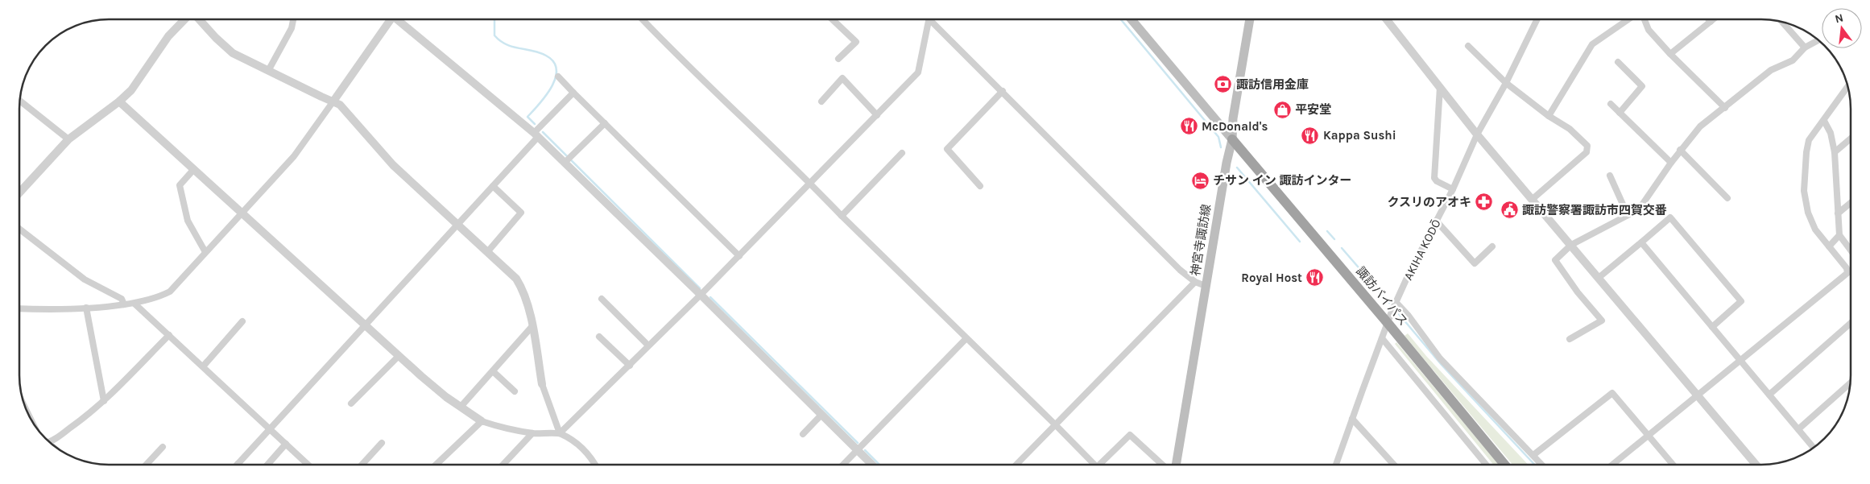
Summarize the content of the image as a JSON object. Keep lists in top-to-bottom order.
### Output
{
  "streets": {
    "highway": ["諏訪バイパス"],
    "main road": ["神宮寺諏訪線"],
    "street": ["AKIHA KODŌ"]
  },
  "crossings": [
    ["神宮寺諏訪線", "諏訪バイパス"],
    ["AKIHA KODŌ", "諏訪バイパス"]
  ],
  "places": {
    "bank": ["諏訪信用金庫"],
    "shop": ["平安堂"],
    "restaurant": ["McDonald's", "Kappa Sushi", "Royal Host"],
    "hotel": ["チサン イン 諏訪インター"],
    "pharmacy": ["クスリのアオキ"],
    "public building": ["諏訪警察署諏訪市四賀交番"]
  },
  "north": "top"
}
